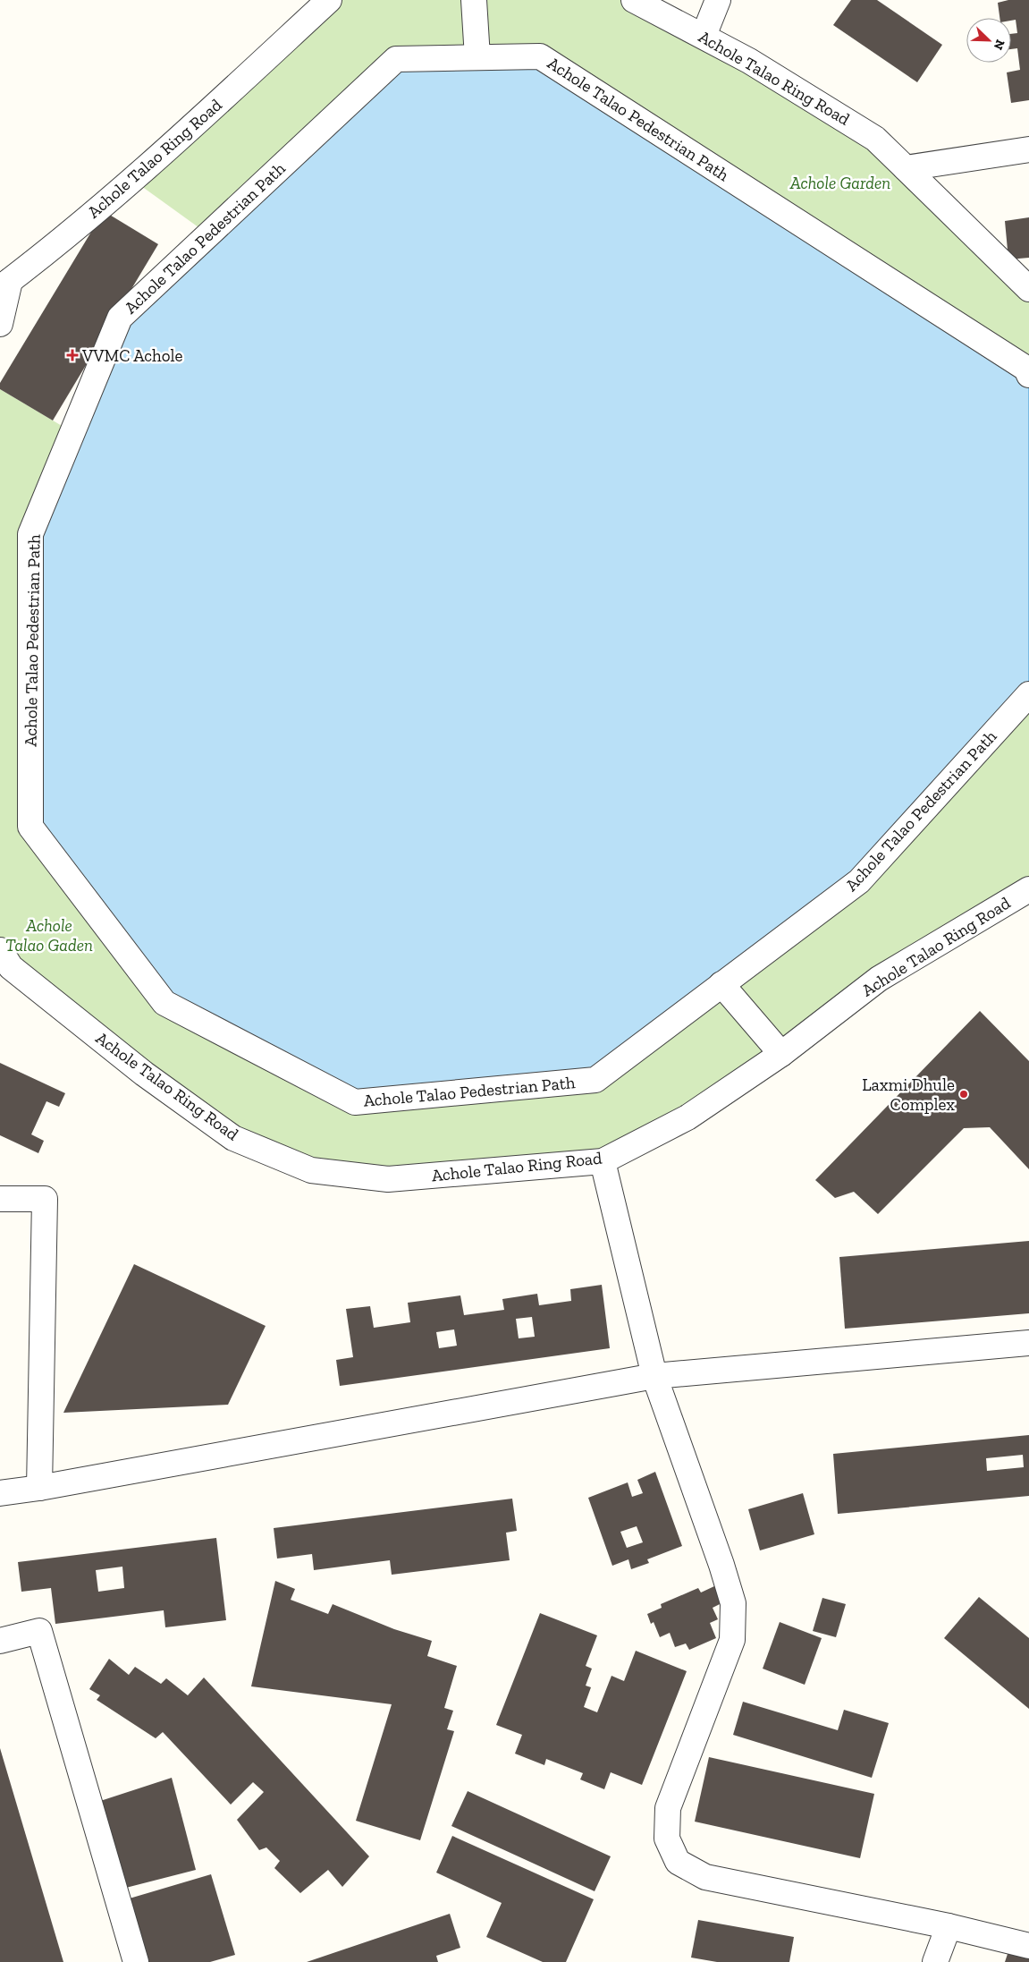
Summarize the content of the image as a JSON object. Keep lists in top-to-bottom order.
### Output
{
  "streets": {
    "street": ["Achole Talao Ring Road", "Achole Talao Pedestrian Path"]
  },
  "parks": ["Achole Garden", "Achole Talao Gaden"],
  "places": {
    "health": ["VVMC Achole"],
    "other": ["Laxmi Dhule Complex"]
  },
  "north": "bottom right"
}
